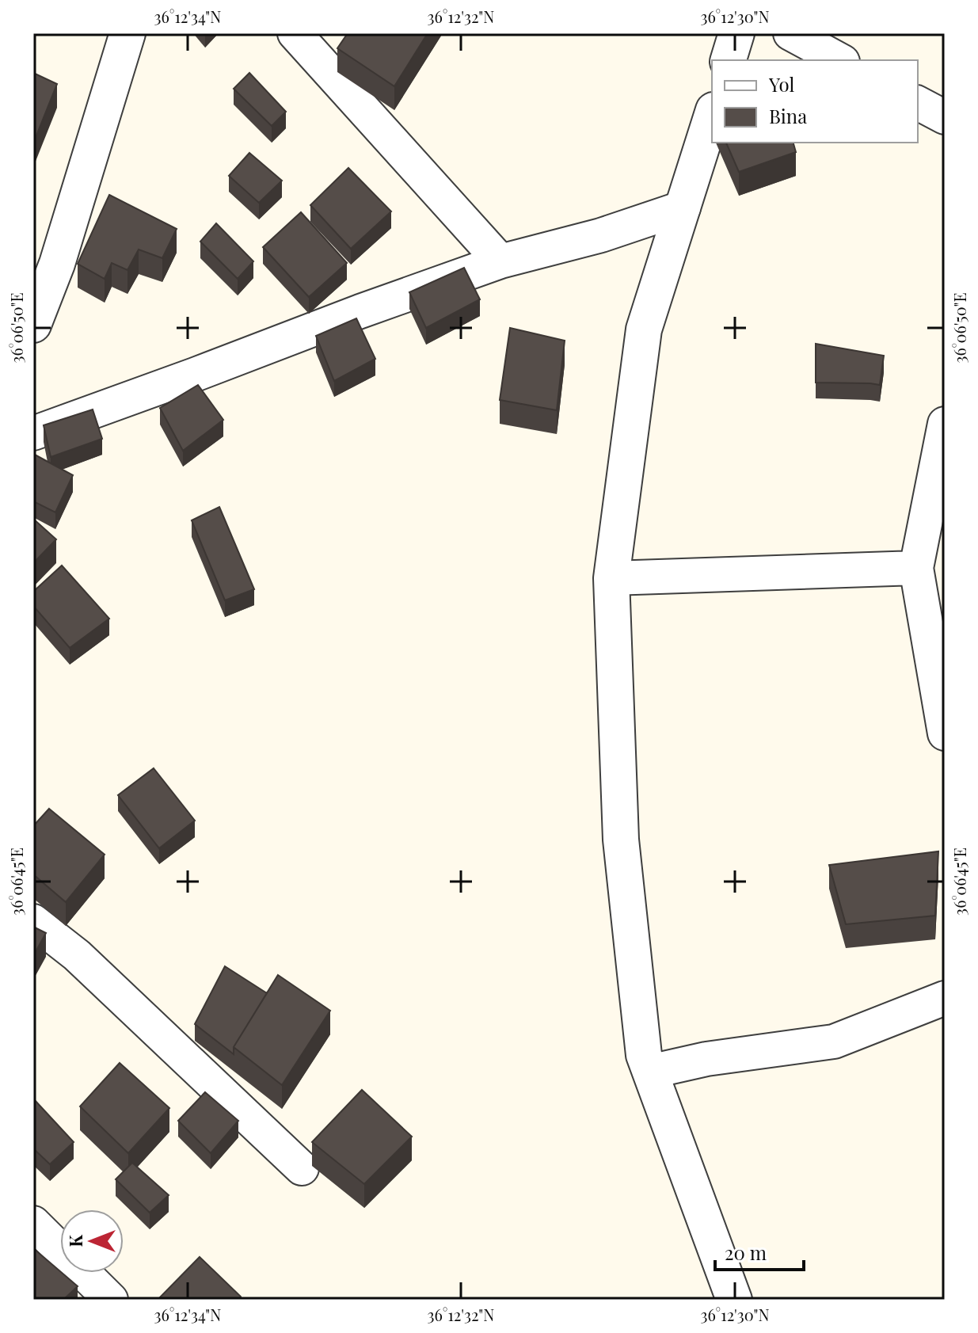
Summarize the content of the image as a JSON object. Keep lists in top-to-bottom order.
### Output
{
  "legend": ["Yol", "Bina"],
  "scale_bar": "20 m",
  "north": "left",
  "coordinates": [
    "36°12'34\"N",
    "36°12'32\"N",
    "36°12'30\"N",
    "36°06'50\"E",
    "36°06'45\"E"
  ]
}
